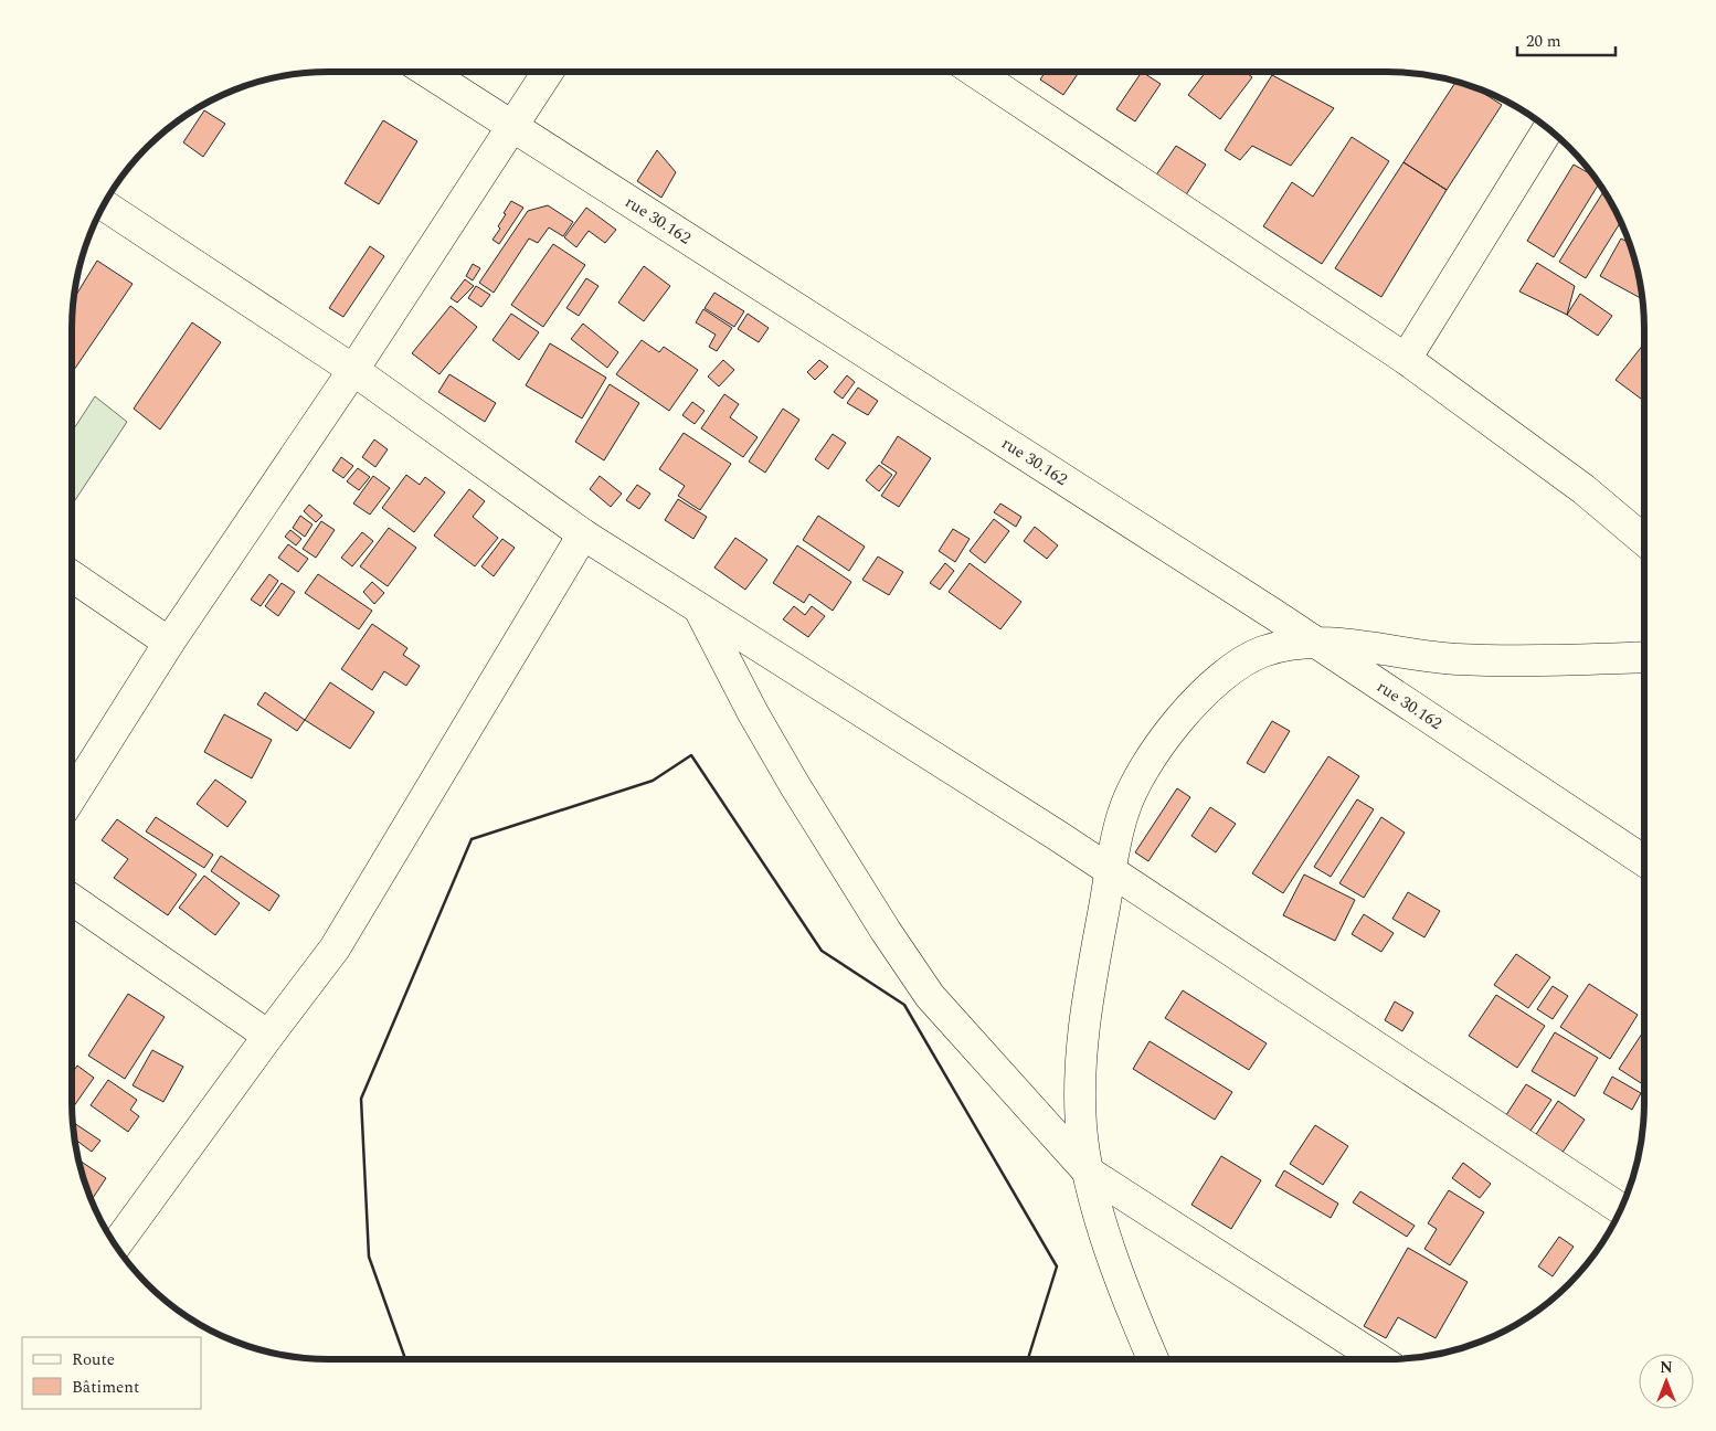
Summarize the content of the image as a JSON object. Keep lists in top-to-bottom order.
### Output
{
  "streets": {
    "street": ["rue 30.162"]
  },
  "legend": ["Route", "Bâtiment"],
  "scale_bar": "20 m",
  "north": "top"
}
